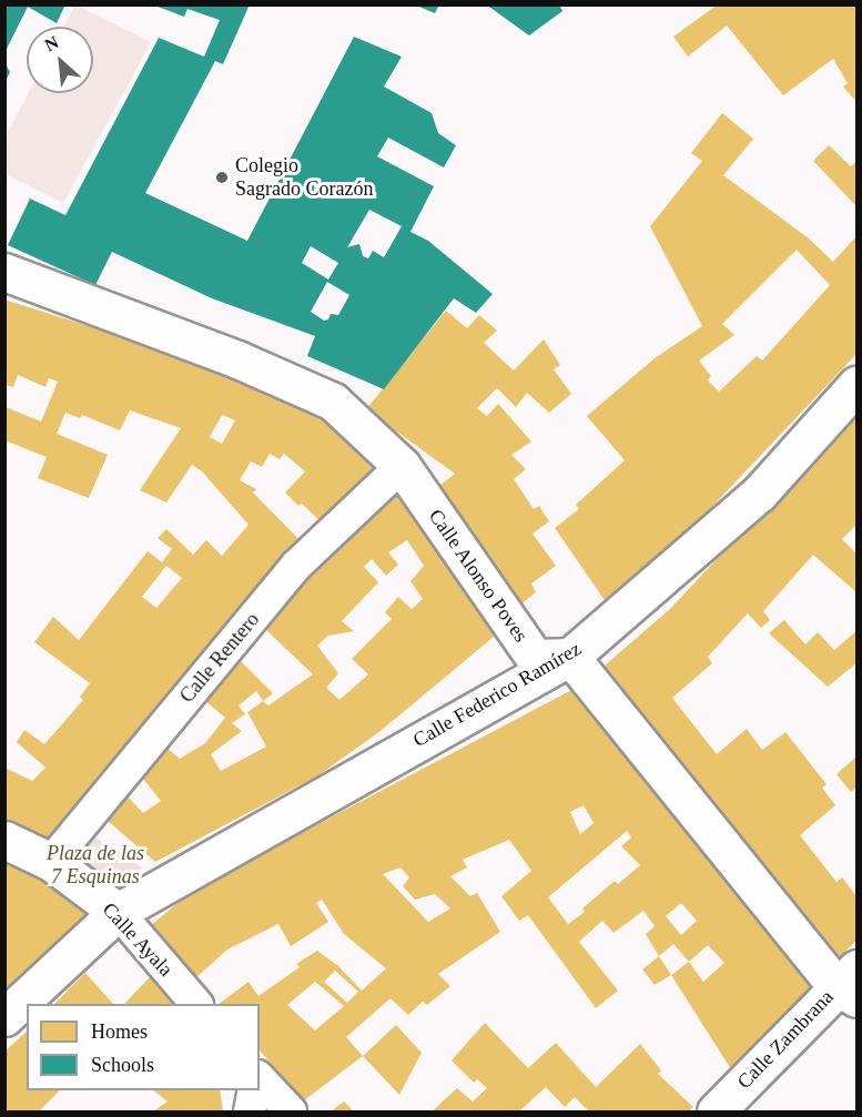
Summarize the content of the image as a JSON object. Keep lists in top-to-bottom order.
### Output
{
  "streets": {
    "street": [
      "Calle Alonso Poves",
      "Calle Rentero",
      "Calle Federico Ramírez",
      "Calle Ayala",
      "Calle Zambrana"
    ]
  },
  "crossings": [
    ["Calle Alonso Poves", "Calle Rentero"],
    ["Calle Alonso Poves", "Calle Federico Ramírez"],
    ["Calle Rentero", "Calle Ayala"],
    ["Calle Federico Ramírez", "Calle Ayala"]
  ],
  "parks": ["Plaza de las 7 Esquinas"],
  "places": ["Colegio Sagrado Corazón"],
  "legend": ["Homes", "Schools"],
  "north": "top left"
}
